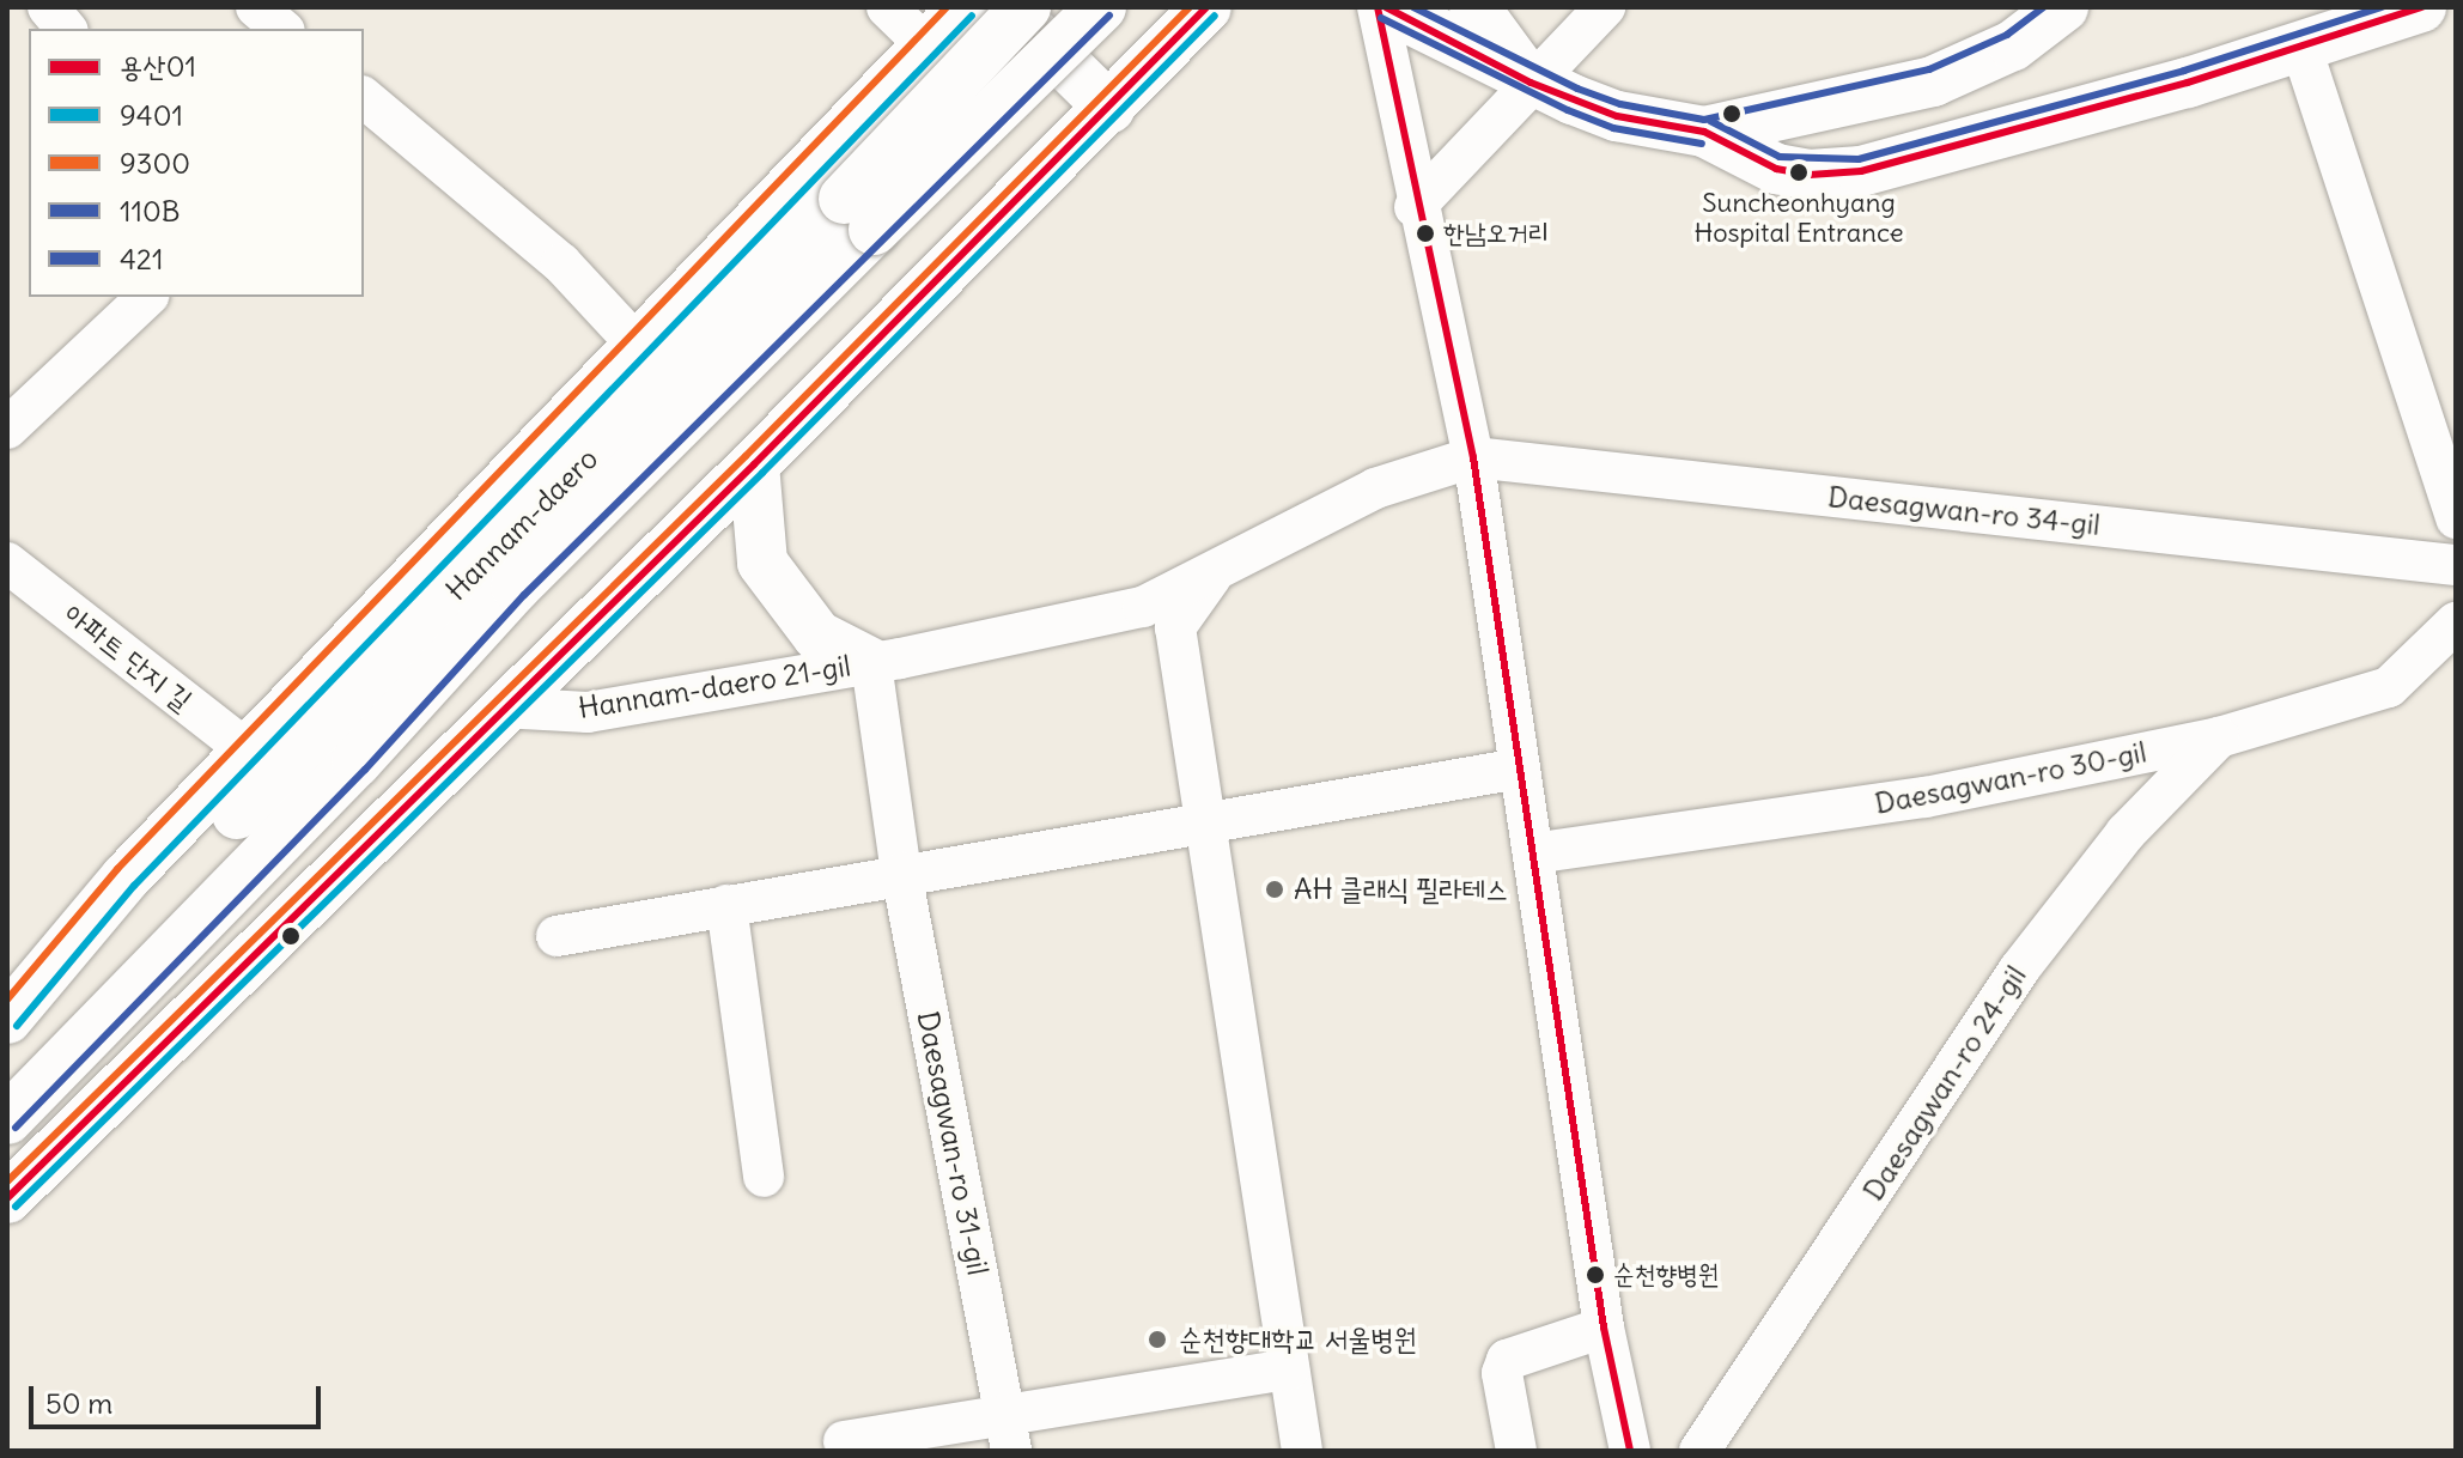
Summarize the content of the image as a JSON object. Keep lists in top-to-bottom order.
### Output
{
  "streets": {
    "main road": ["Hannam-daero"],
    "street": [
      "Daesagwan-ro 34-gil",
      "아파트 단지 길",
      "Hannam-daero 21-gil",
      "Daesagwan-ro 30-gil",
      "Daesagwan-ro 24-gil",
      "Daesagwan-ro 31-gil"
    ]
  },
  "crossings": [
    ["Daesagwan-ro 34-gil", "Hannam-daero 21-gil"],
    ["Hannam-daero 21-gil", "Daesagwan-ro 31-gil"],
    ["Daesagwan-ro 30-gil", "Daesagwan-ro 24-gil"]
  ],
  "places": [
    "Suncheonhyang Hospital Entrance",
    "한남오거리",
    "AH 클래식 필라테스",
    "순천향병원",
    "순천향대학교 서울병원"
  ],
  "lines": [
    "transit line 용산01",
    "transit line 9300",
    "transit line 421",
    "transit line 9401",
    "transit line 110B"
  ],
  "legend": [
    "용산01",
    "9401",
    "9300",
    "110B",
    "421"
  ],
  "scale_bar": "50 m"
}
